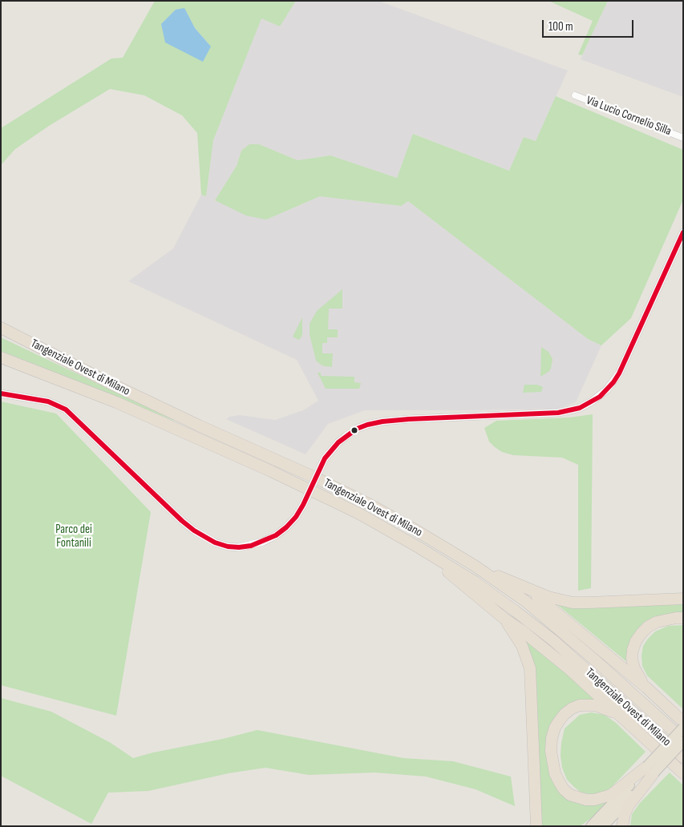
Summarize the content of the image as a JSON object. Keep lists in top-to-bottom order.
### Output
{
  "streets": {
    "highway": ["Tangenziale Ovest di Milano"],
    "street": ["Via Lucio Cornelio Silla"]
  },
  "parks": ["Parco dei Fontanili"],
  "scale_bar": "100 m"
}
